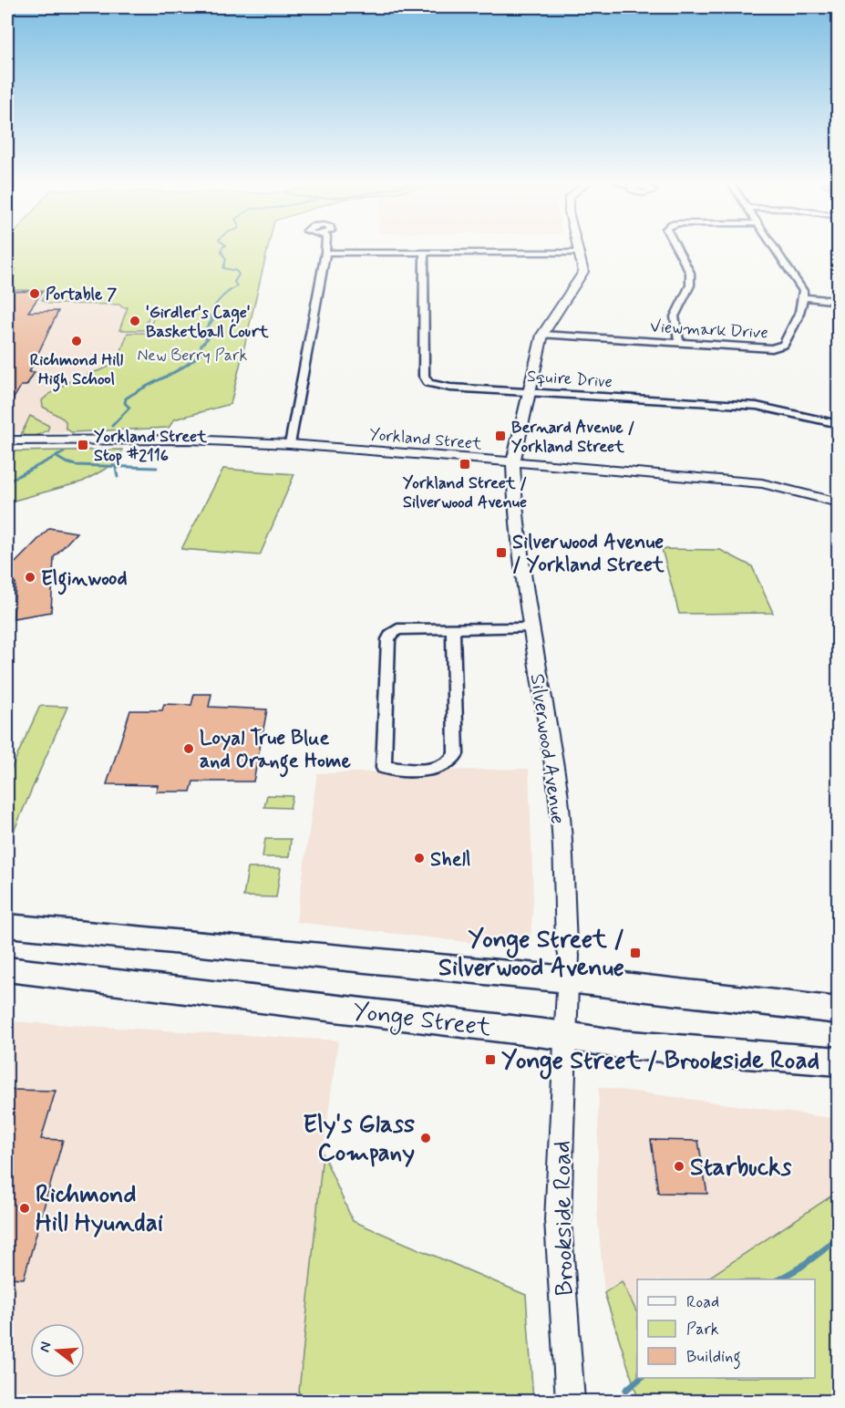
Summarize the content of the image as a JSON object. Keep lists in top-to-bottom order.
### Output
{
  "streets": {
    "main road": ["Yonge Street"],
    "street": [
      "Viewmark Drive",
      "Squire Drive",
      "Yorkland Street",
      "Silverwood Avenue",
      "Brookside Road"
    ]
  },
  "crossings": [
    ["Viewmark Drive", "Silverwood Avenue"],
    ["Squire Drive", "Silverwood Avenue"],
    ["Yorkland Street", "Silverwood Avenue"],
    ["Silverwood Avenue", "Yonge Street"],
    ["Silverwood Avenue", "Brookside Road"],
    ["Yonge Street", "Brookside Road"]
  ],
  "parks": ["New Berry Park"],
  "places": {
    "other": [
      "Portable 7",
      "'Girdler's Cage' Basketball Court",
      "Richmond Hill High School",
      "Elginwood",
      "Loyal True Blue and Orange Home",
      "Shell",
      "Ely's Glass Company",
      "Starbucks",
      "Richmond Hill Hyundai"
    ],
    "transit": [
      "Bernard Avenue / Yorkland Street",
      "Yorkland Street Stop #2116",
      "Yorkland Street / Silverwood Avenue",
      "Silverwood Avenue / Yorkland Street",
      "Yonge Street / Silverwood Avenue",
      "Yonge Street / Brookside Road"
    ]
  },
  "legend": ["Road", "Park", "Building"],
  "north": "left"
}
